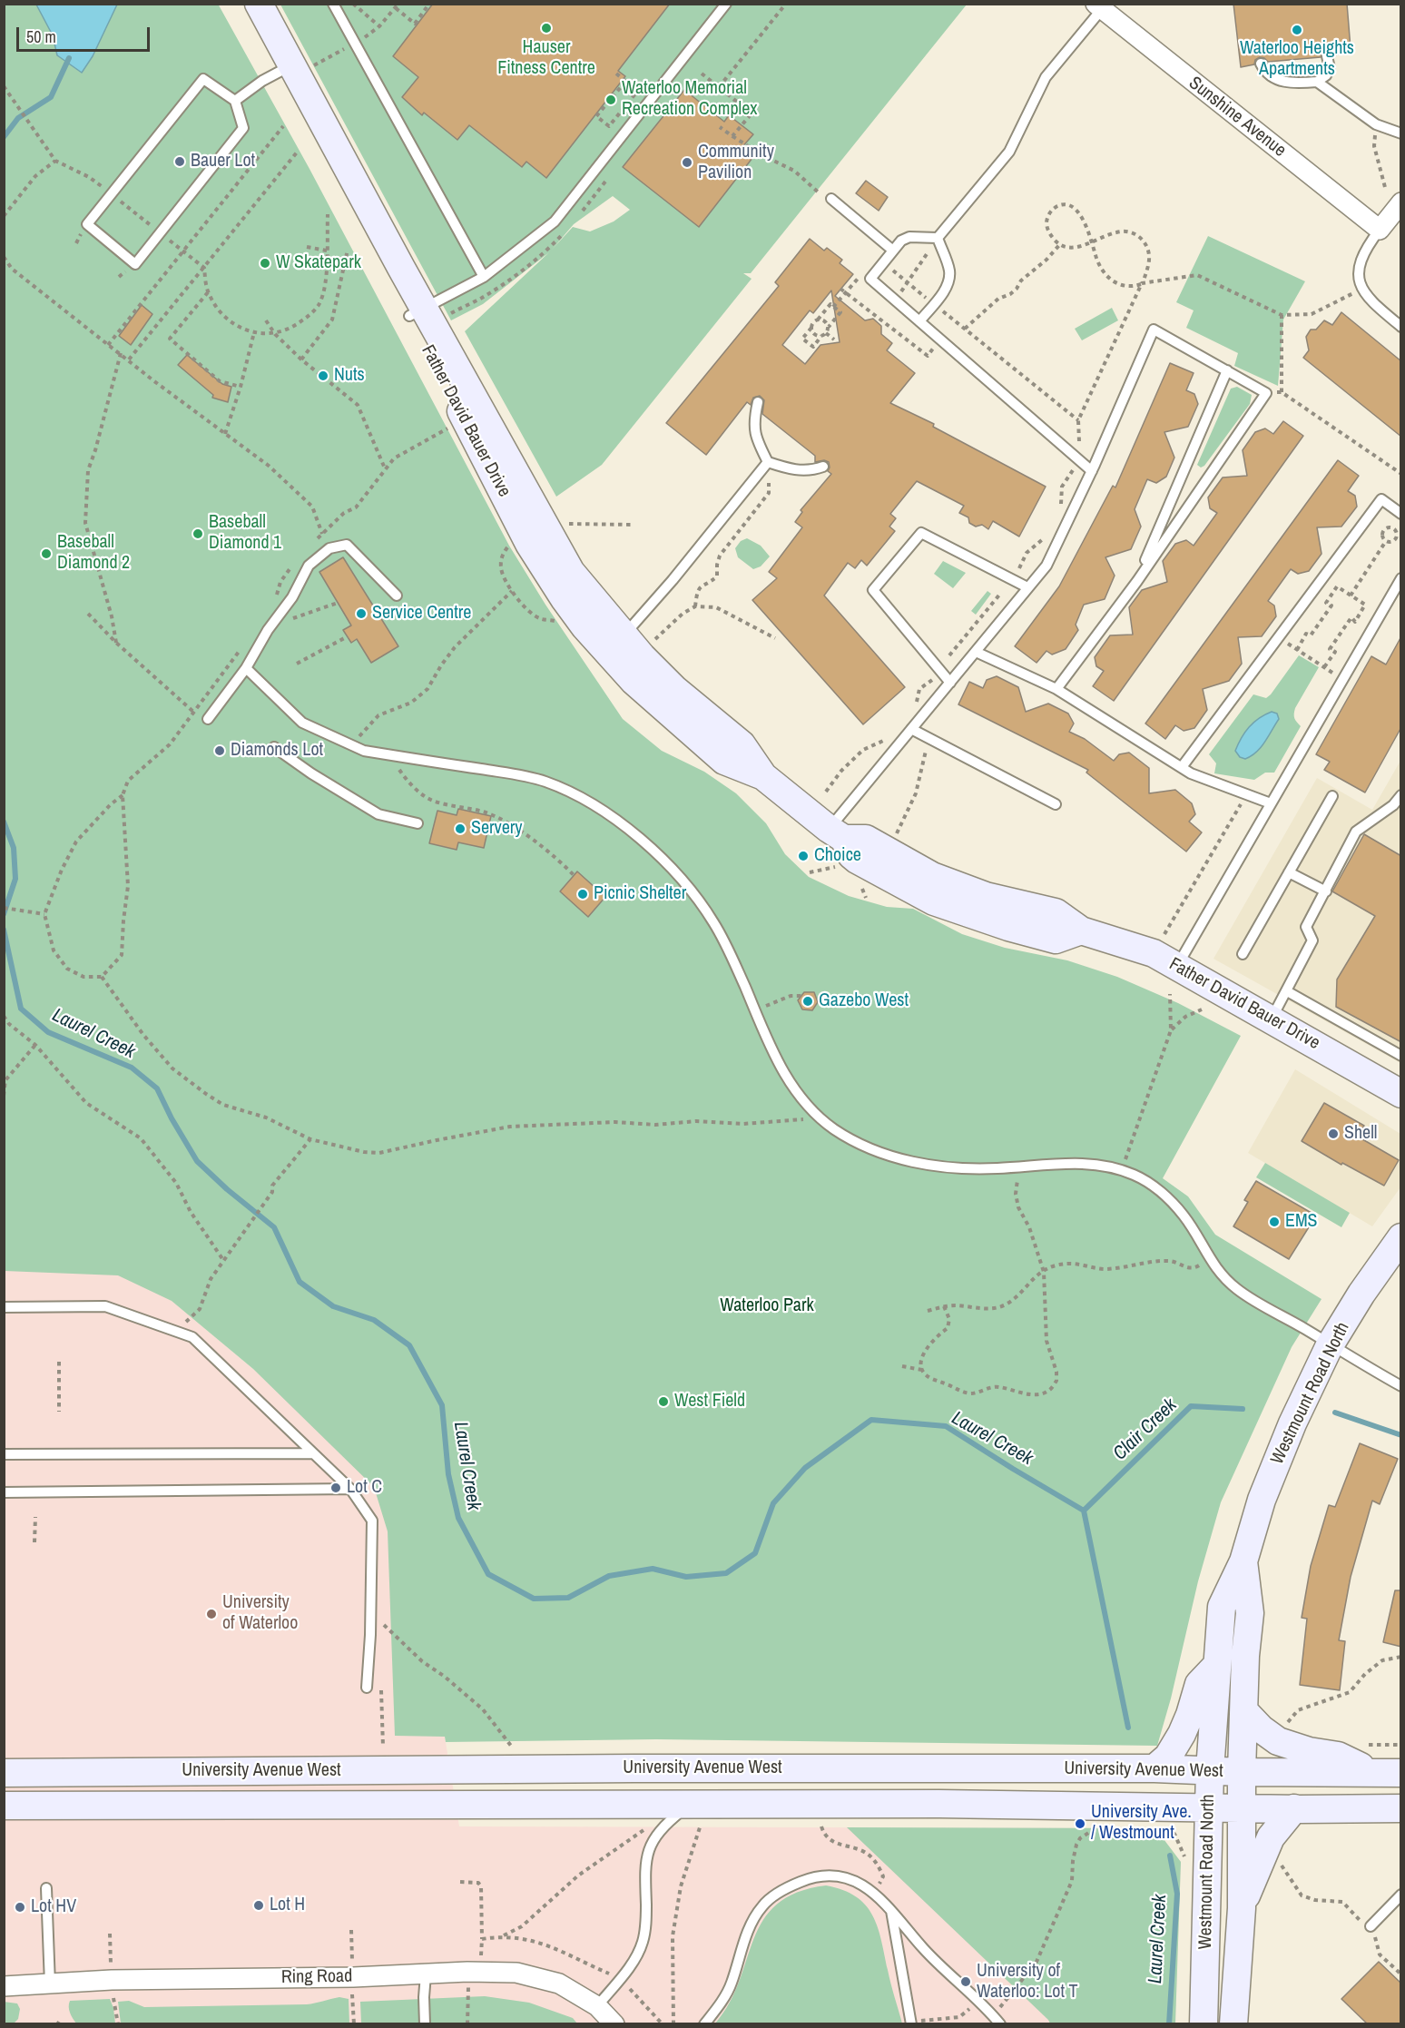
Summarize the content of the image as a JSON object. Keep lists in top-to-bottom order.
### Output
{
  "streets": {
    "main road": ["Father David Bauer Drive", "Westmount Road North", "University Avenue West"],
    "street": ["Sunshine Avenue", "Ring Road"]
  },
  "crossings": [
    ["Westmount Road North", "University Avenue West"]
  ],
  "water": ["Laurel Creek", "Clair Creek"],
  "parks": ["Waterloo Park"],
  "places": [
    "Hauser Fitness Centre",
    "Waterloo Heights Apartments",
    "Waterloo Memorial Recreation Complex",
    "Bauer Lot",
    "Community Pavilion",
    "W Skatepark",
    "Nuts",
    "Baseball Diamond 1",
    "Baseball Diamond 2",
    "Service Centre",
    "Diamonds Lot",
    "Servery",
    "Choice",
    "Picnic Shelter",
    "Gazebo West",
    "Shell",
    "EMS",
    "West Field",
    "Lot C",
    "University of Waterloo",
    "University Ave. / Westmount",
    "Lot H",
    "Lot HV",
    "University of Waterloo: Lot T"
  ],
  "scale_bar": "50 m"
}
